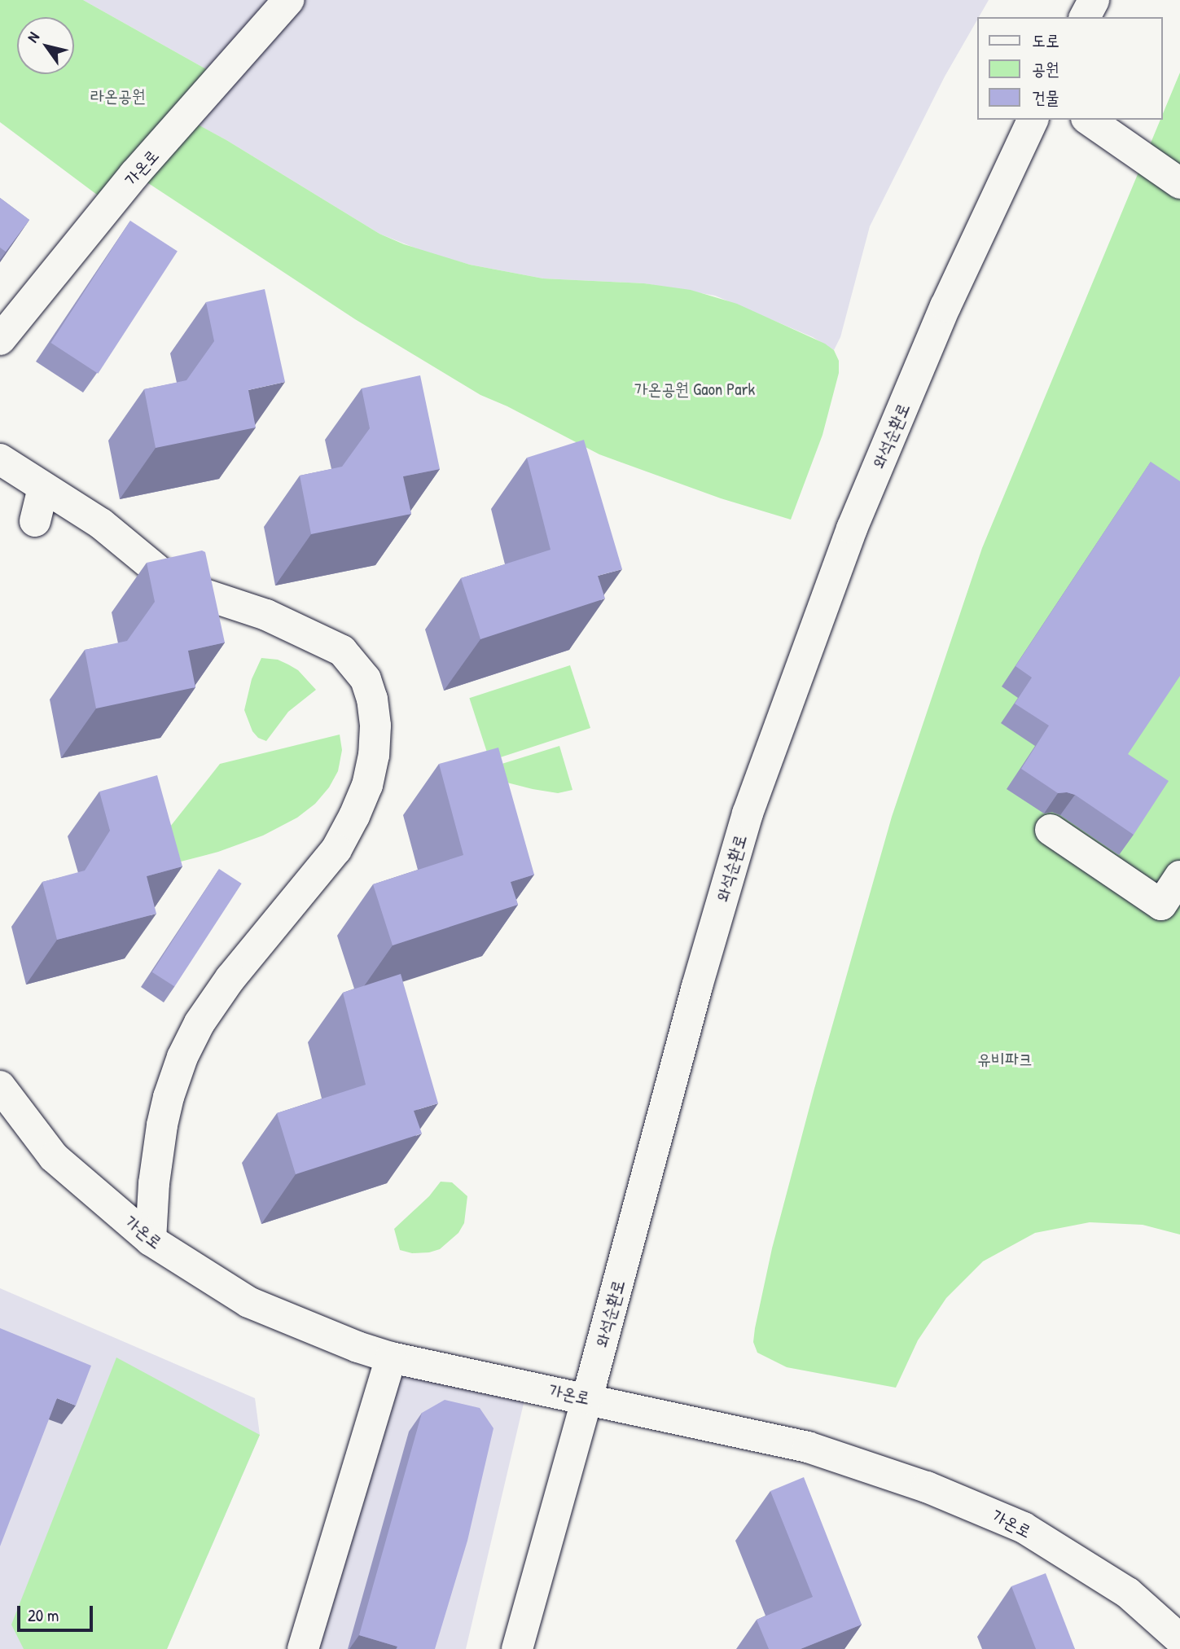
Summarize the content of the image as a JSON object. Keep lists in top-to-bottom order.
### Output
{
  "streets": {
    "street": ["가온로", "와석순환로"]
  },
  "crossings": [
    ["가온로", "와석순환로"]
  ],
  "parks": ["라온공원", "가온공원 Gaon Park", "유비파크"],
  "legend": ["도로", "공원", "건물"],
  "scale_bar": "20 m",
  "north": "top left"
}
